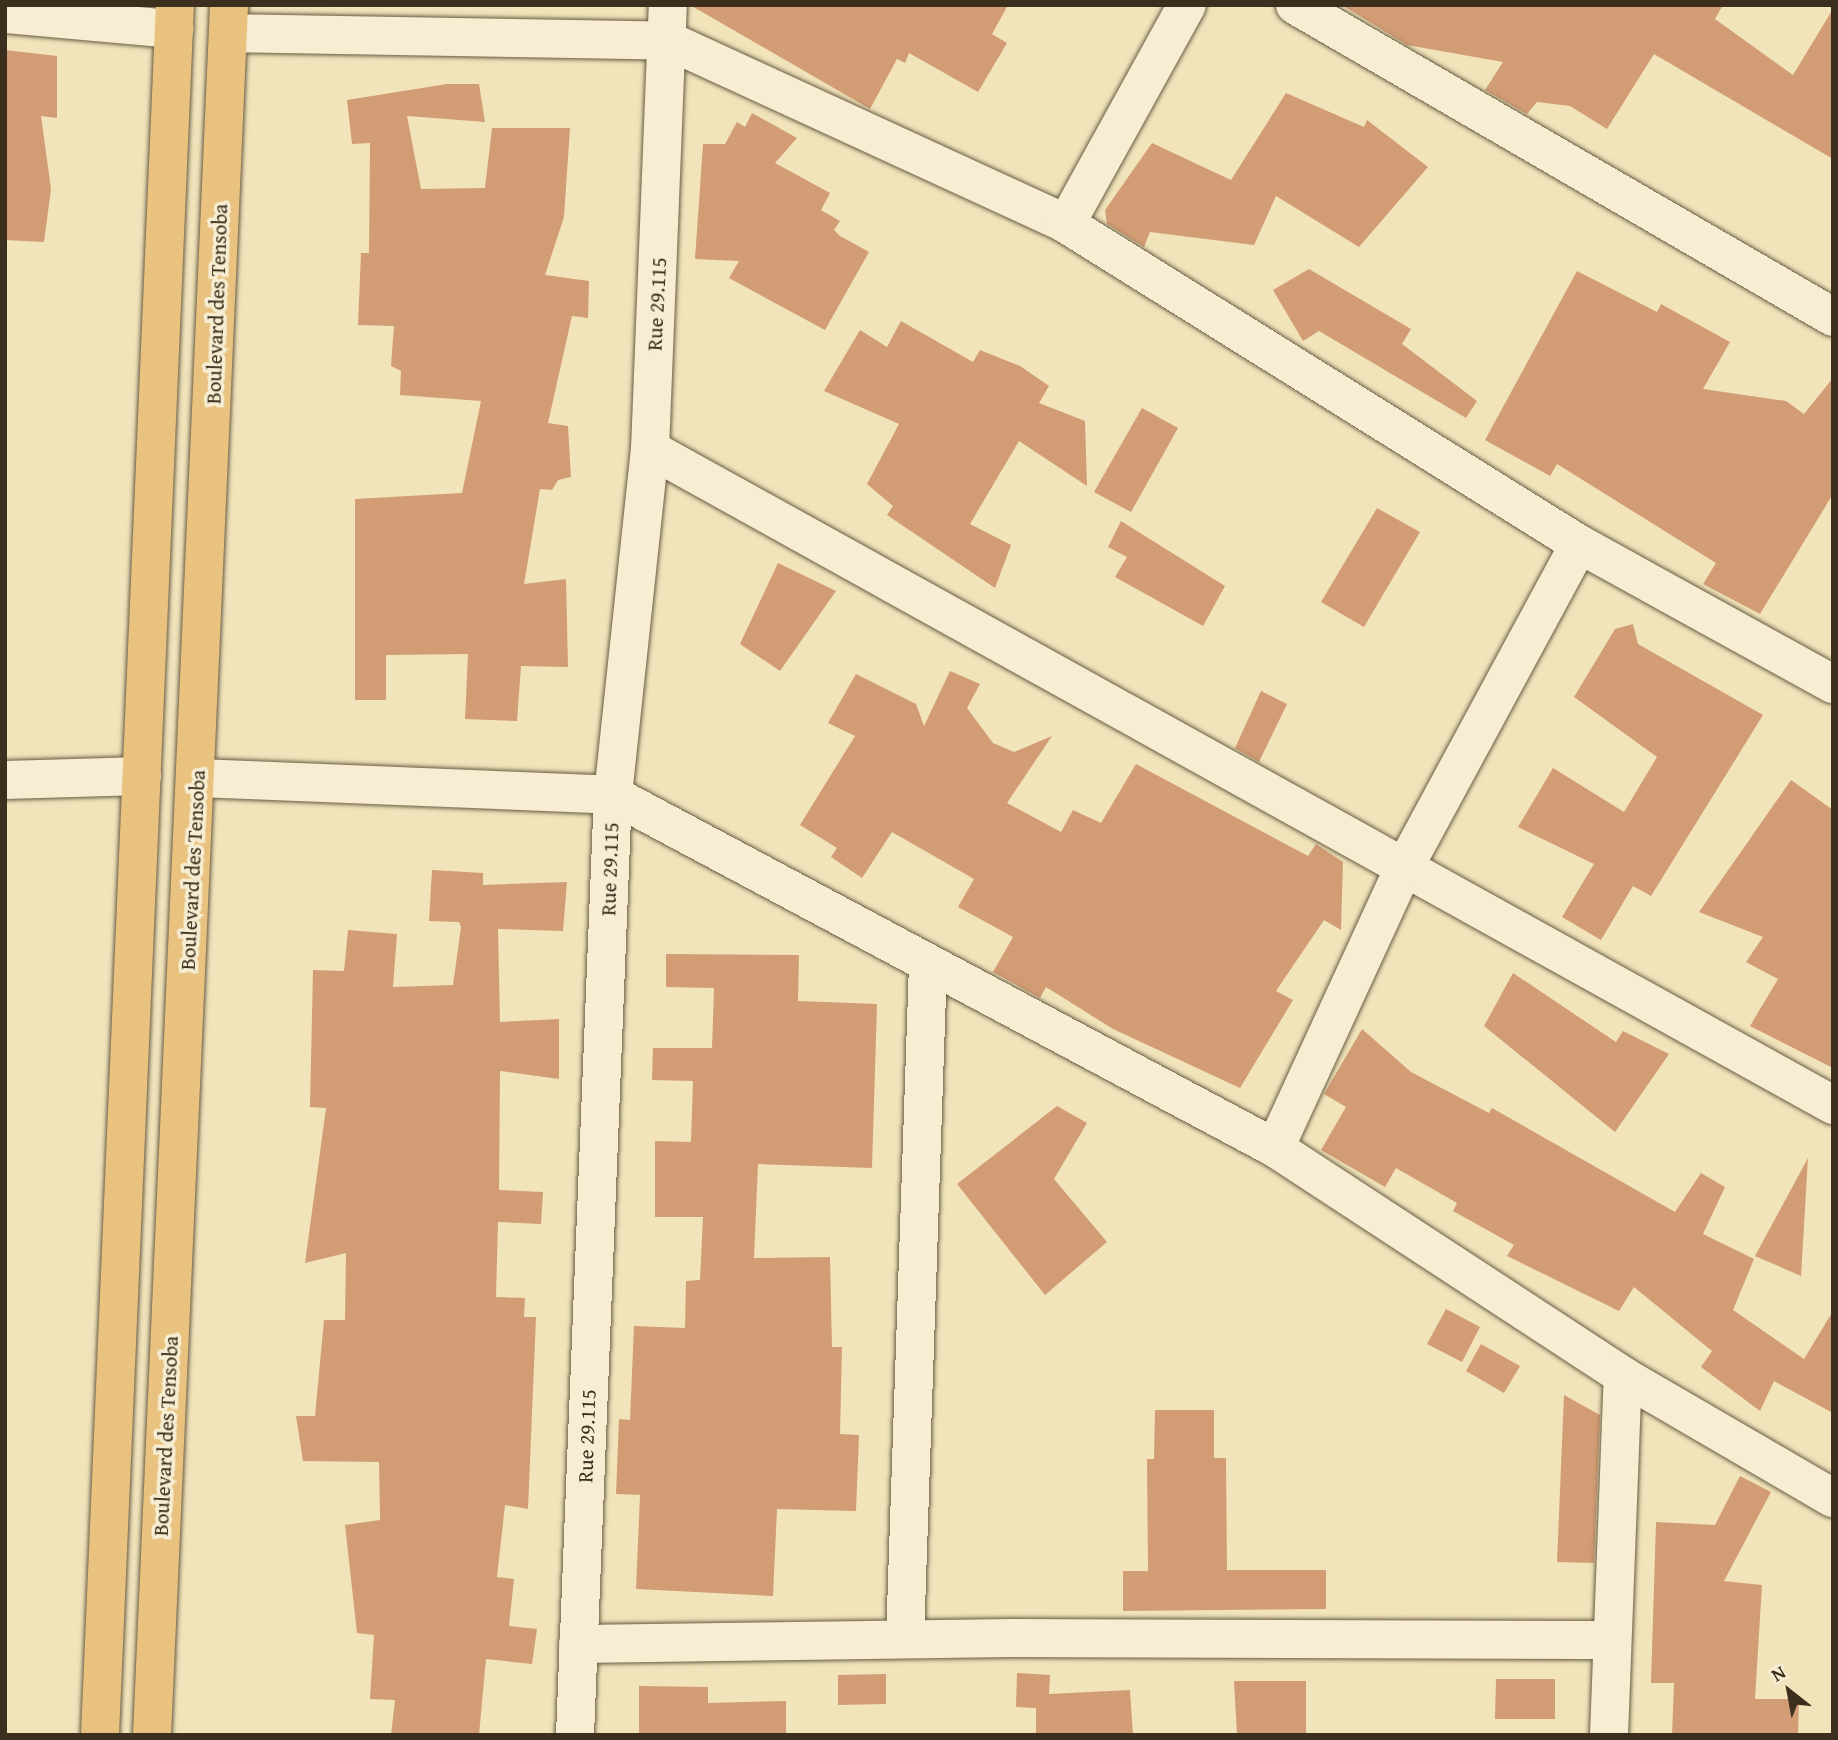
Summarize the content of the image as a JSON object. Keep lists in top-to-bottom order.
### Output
{
  "streets": {
    "main road": ["Boulevard des Tensoba"],
    "street": ["Rue 29.115"]
  },
  "north": "top left"
}
